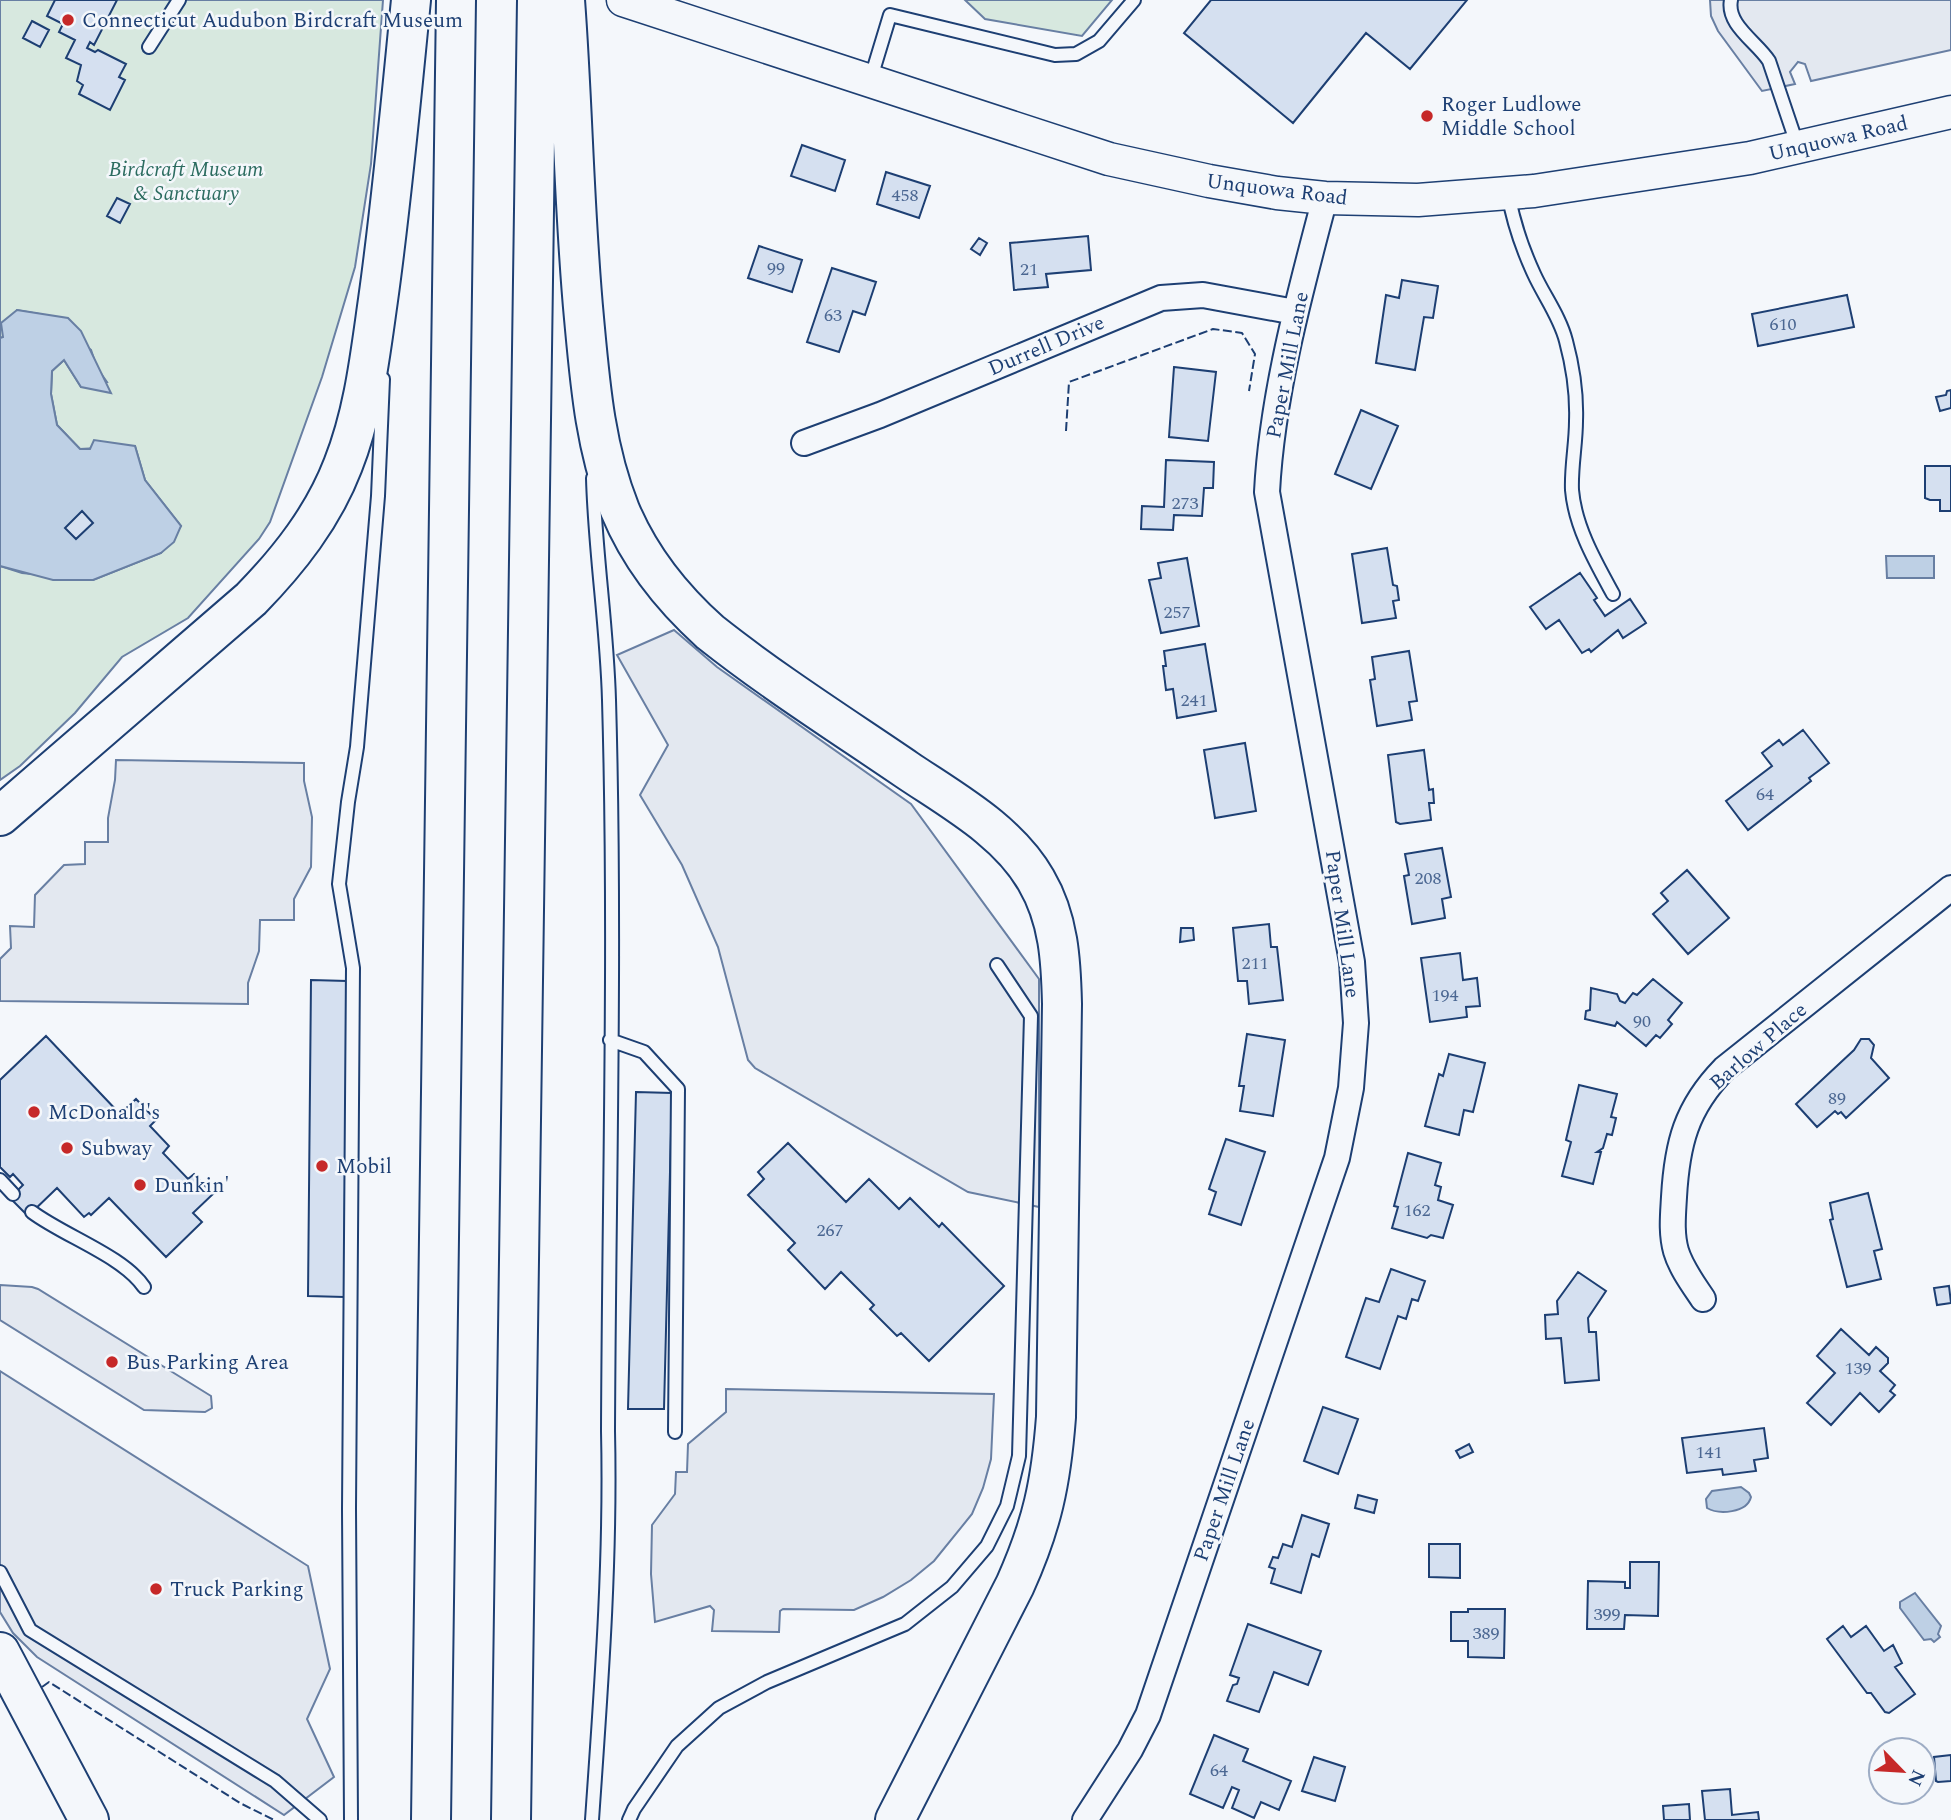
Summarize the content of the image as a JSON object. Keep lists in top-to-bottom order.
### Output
{
  "streets": {
    "street": [
      "Unquowa Road",
      "Durrell Drive",
      "Paper Mill Lane",
      "Barlow Place"
    ]
  },
  "crossings": [
    ["Unquowa Road", "Paper Mill Lane"],
    ["Durrell Drive", "Paper Mill Lane"]
  ],
  "parks": ["Birdcraft Museum & Sanctuary"],
  "places": [
    "Connecticut Audubon Birdcraft Museum",
    "Roger Ludlowe Middle School",
    "McDonald's",
    "Subway",
    "Mobil",
    "Dunkin'",
    "Bus Parking Area",
    "Truck Parking"
  ],
  "house_numbers": [
    "458",
    "99",
    "21",
    "63",
    "610",
    "273",
    "257",
    "241",
    "64",
    "208",
    "211",
    "194",
    "90",
    "89",
    "162",
    "267",
    "139",
    "141",
    "399",
    "389",
    "64"
  ],
  "north": "bottom right"
}
